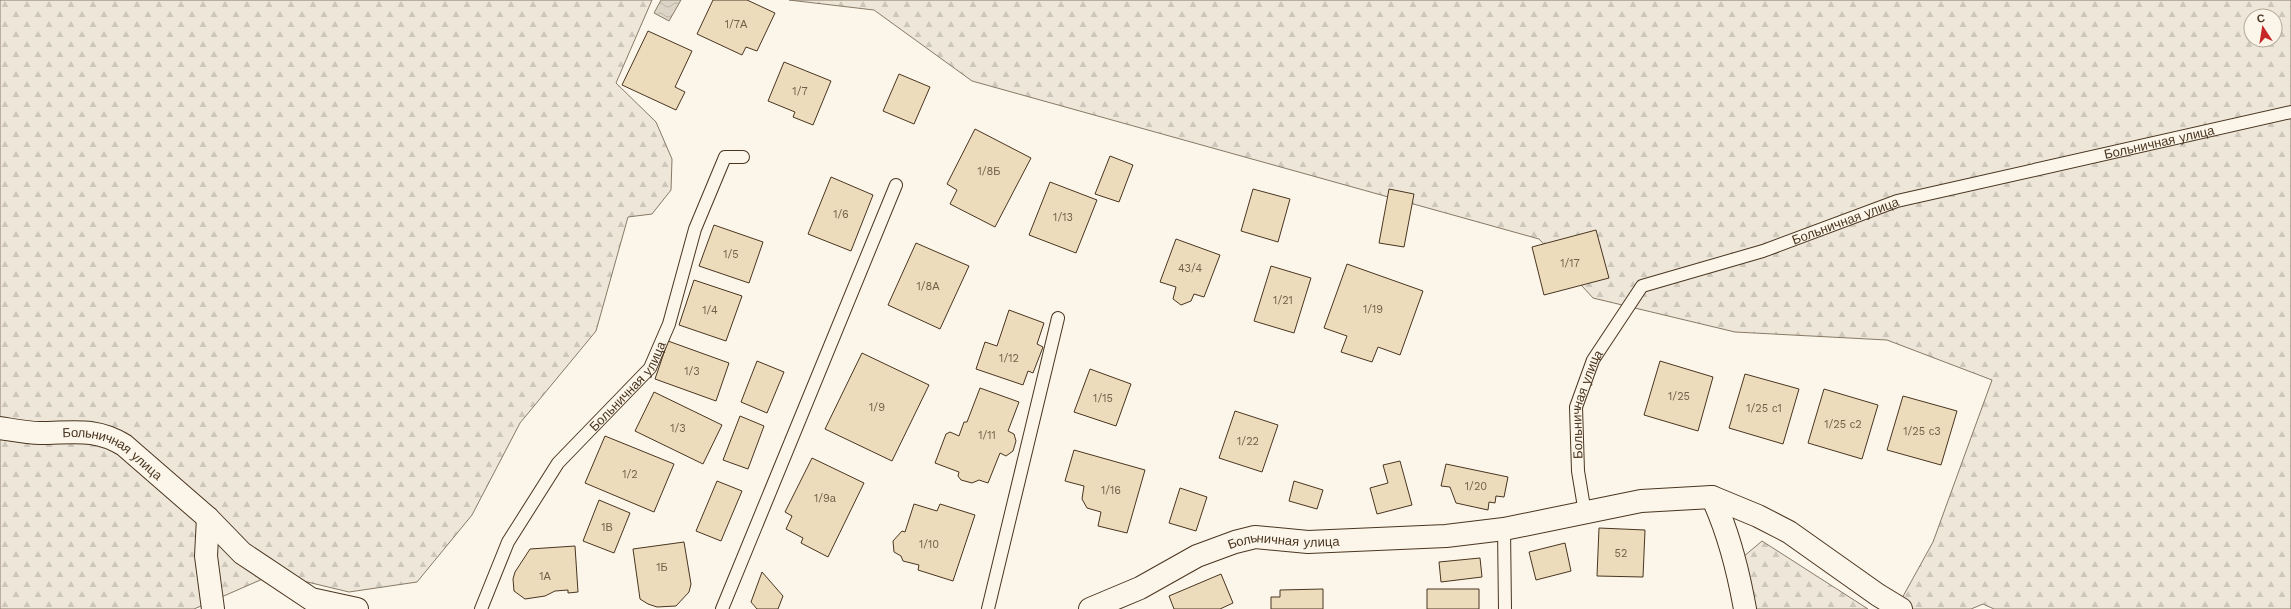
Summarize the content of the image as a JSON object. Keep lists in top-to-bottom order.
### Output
{
  "streets": {
    "street": ["Больничная улица"]
  },
  "house_numbers": [
    "1/7А",
    "1/7",
    "1/8Б",
    "1/6",
    "1/13",
    "1/5",
    "1/17",
    "43/4",
    "1/8А",
    "1/21",
    "1/19",
    "1/4",
    "1/12",
    "1/3",
    "1/25",
    "1/15",
    "1/9",
    "1/25 с1",
    "1/25 с2",
    "1/3",
    "1/25 с3",
    "1/11",
    "1/22",
    "1/2",
    "1/20",
    "1/16",
    "1/9а",
    "1В",
    "1/10",
    "52",
    "1Б",
    "1А"
  ],
  "north": "top"
}
